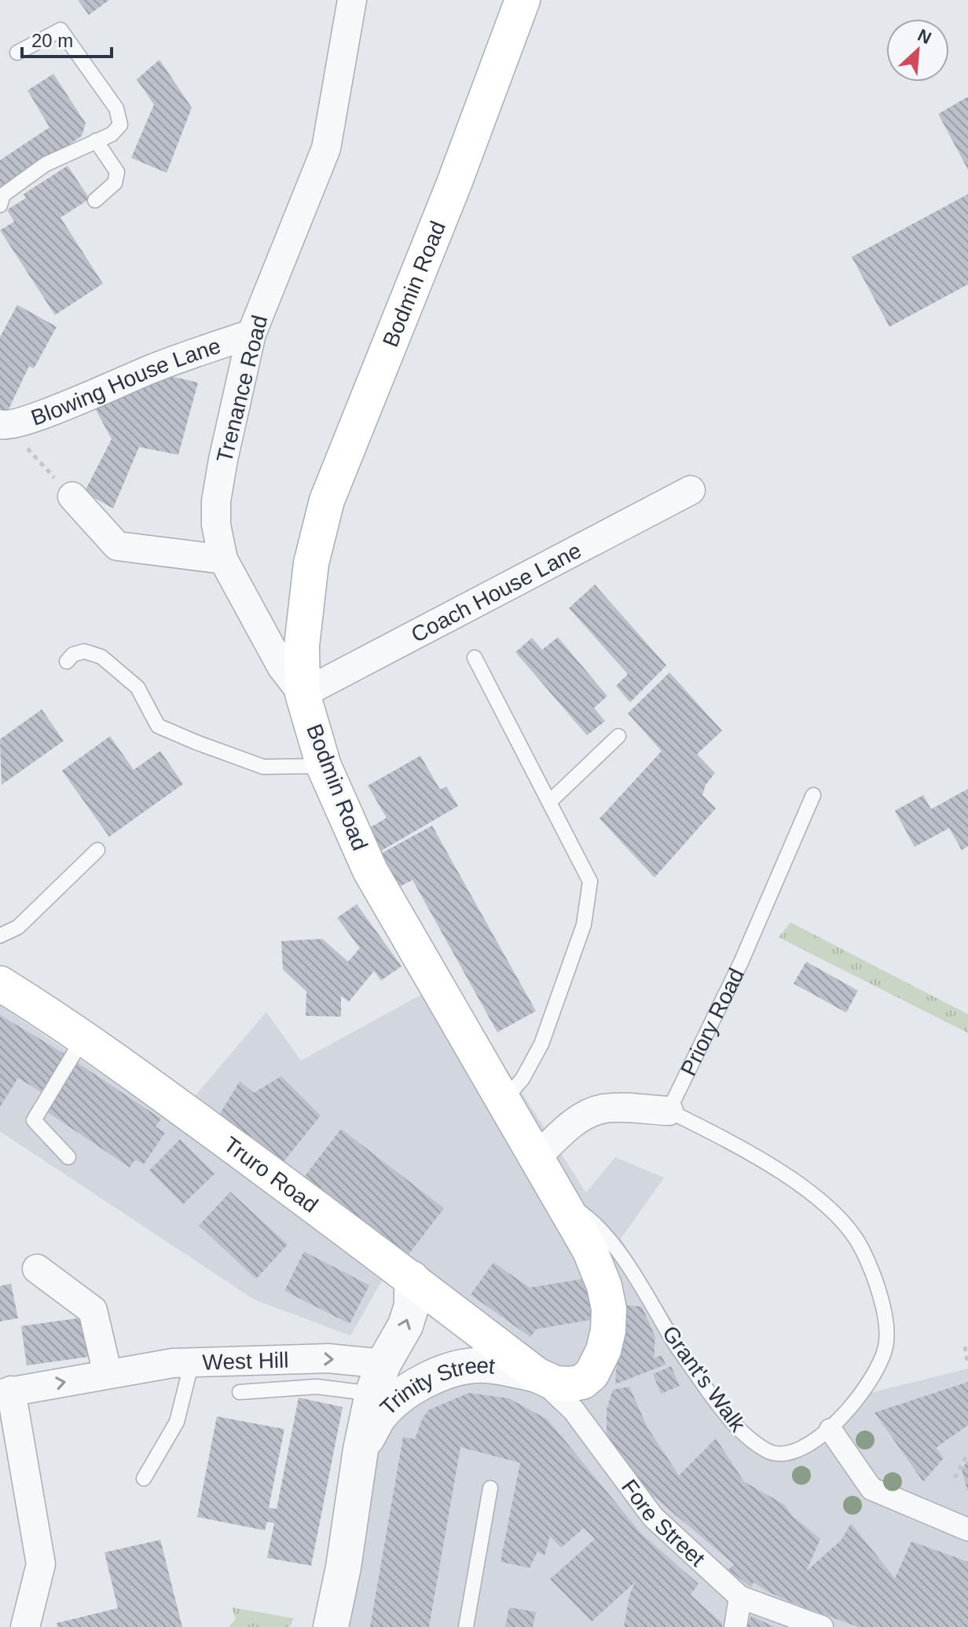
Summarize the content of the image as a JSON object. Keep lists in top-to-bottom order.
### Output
{
  "streets": {
    "main road": ["Bodmin Road", "Truro Road"],
    "street": [
      "Blowing House Lane",
      "Trenance Road",
      "Coach House Lane",
      "West Hill",
      "Trinity Street",
      "Fore Street"
    ],
    "lane": ["Priory Road", "Grant's Walk"]
  },
  "crossings": [
    ["Bodmin Road", "Trenance Road"],
    ["Bodmin Road", "Coach House Lane"],
    ["Bodmin Road", "Truro Road"],
    ["Bodmin Road", "Grant's Walk"],
    ["Bodmin Road", "Trinity Street"],
    ["Bodmin Road", "Fore Street"],
    ["Blowing House Lane", "Trenance Road"],
    ["Trenance Road", "Coach House Lane"],
    ["Priory Road", "Grant's Walk"],
    ["Truro Road", "Trinity Street"],
    ["Truro Road", "Fore Street"],
    ["West Hill", "Trinity Street"],
    ["Trinity Street", "Fore Street"]
  ],
  "one_way": ["West Hill"],
  "scale_bar": "20 m",
  "north": "top right"
}
